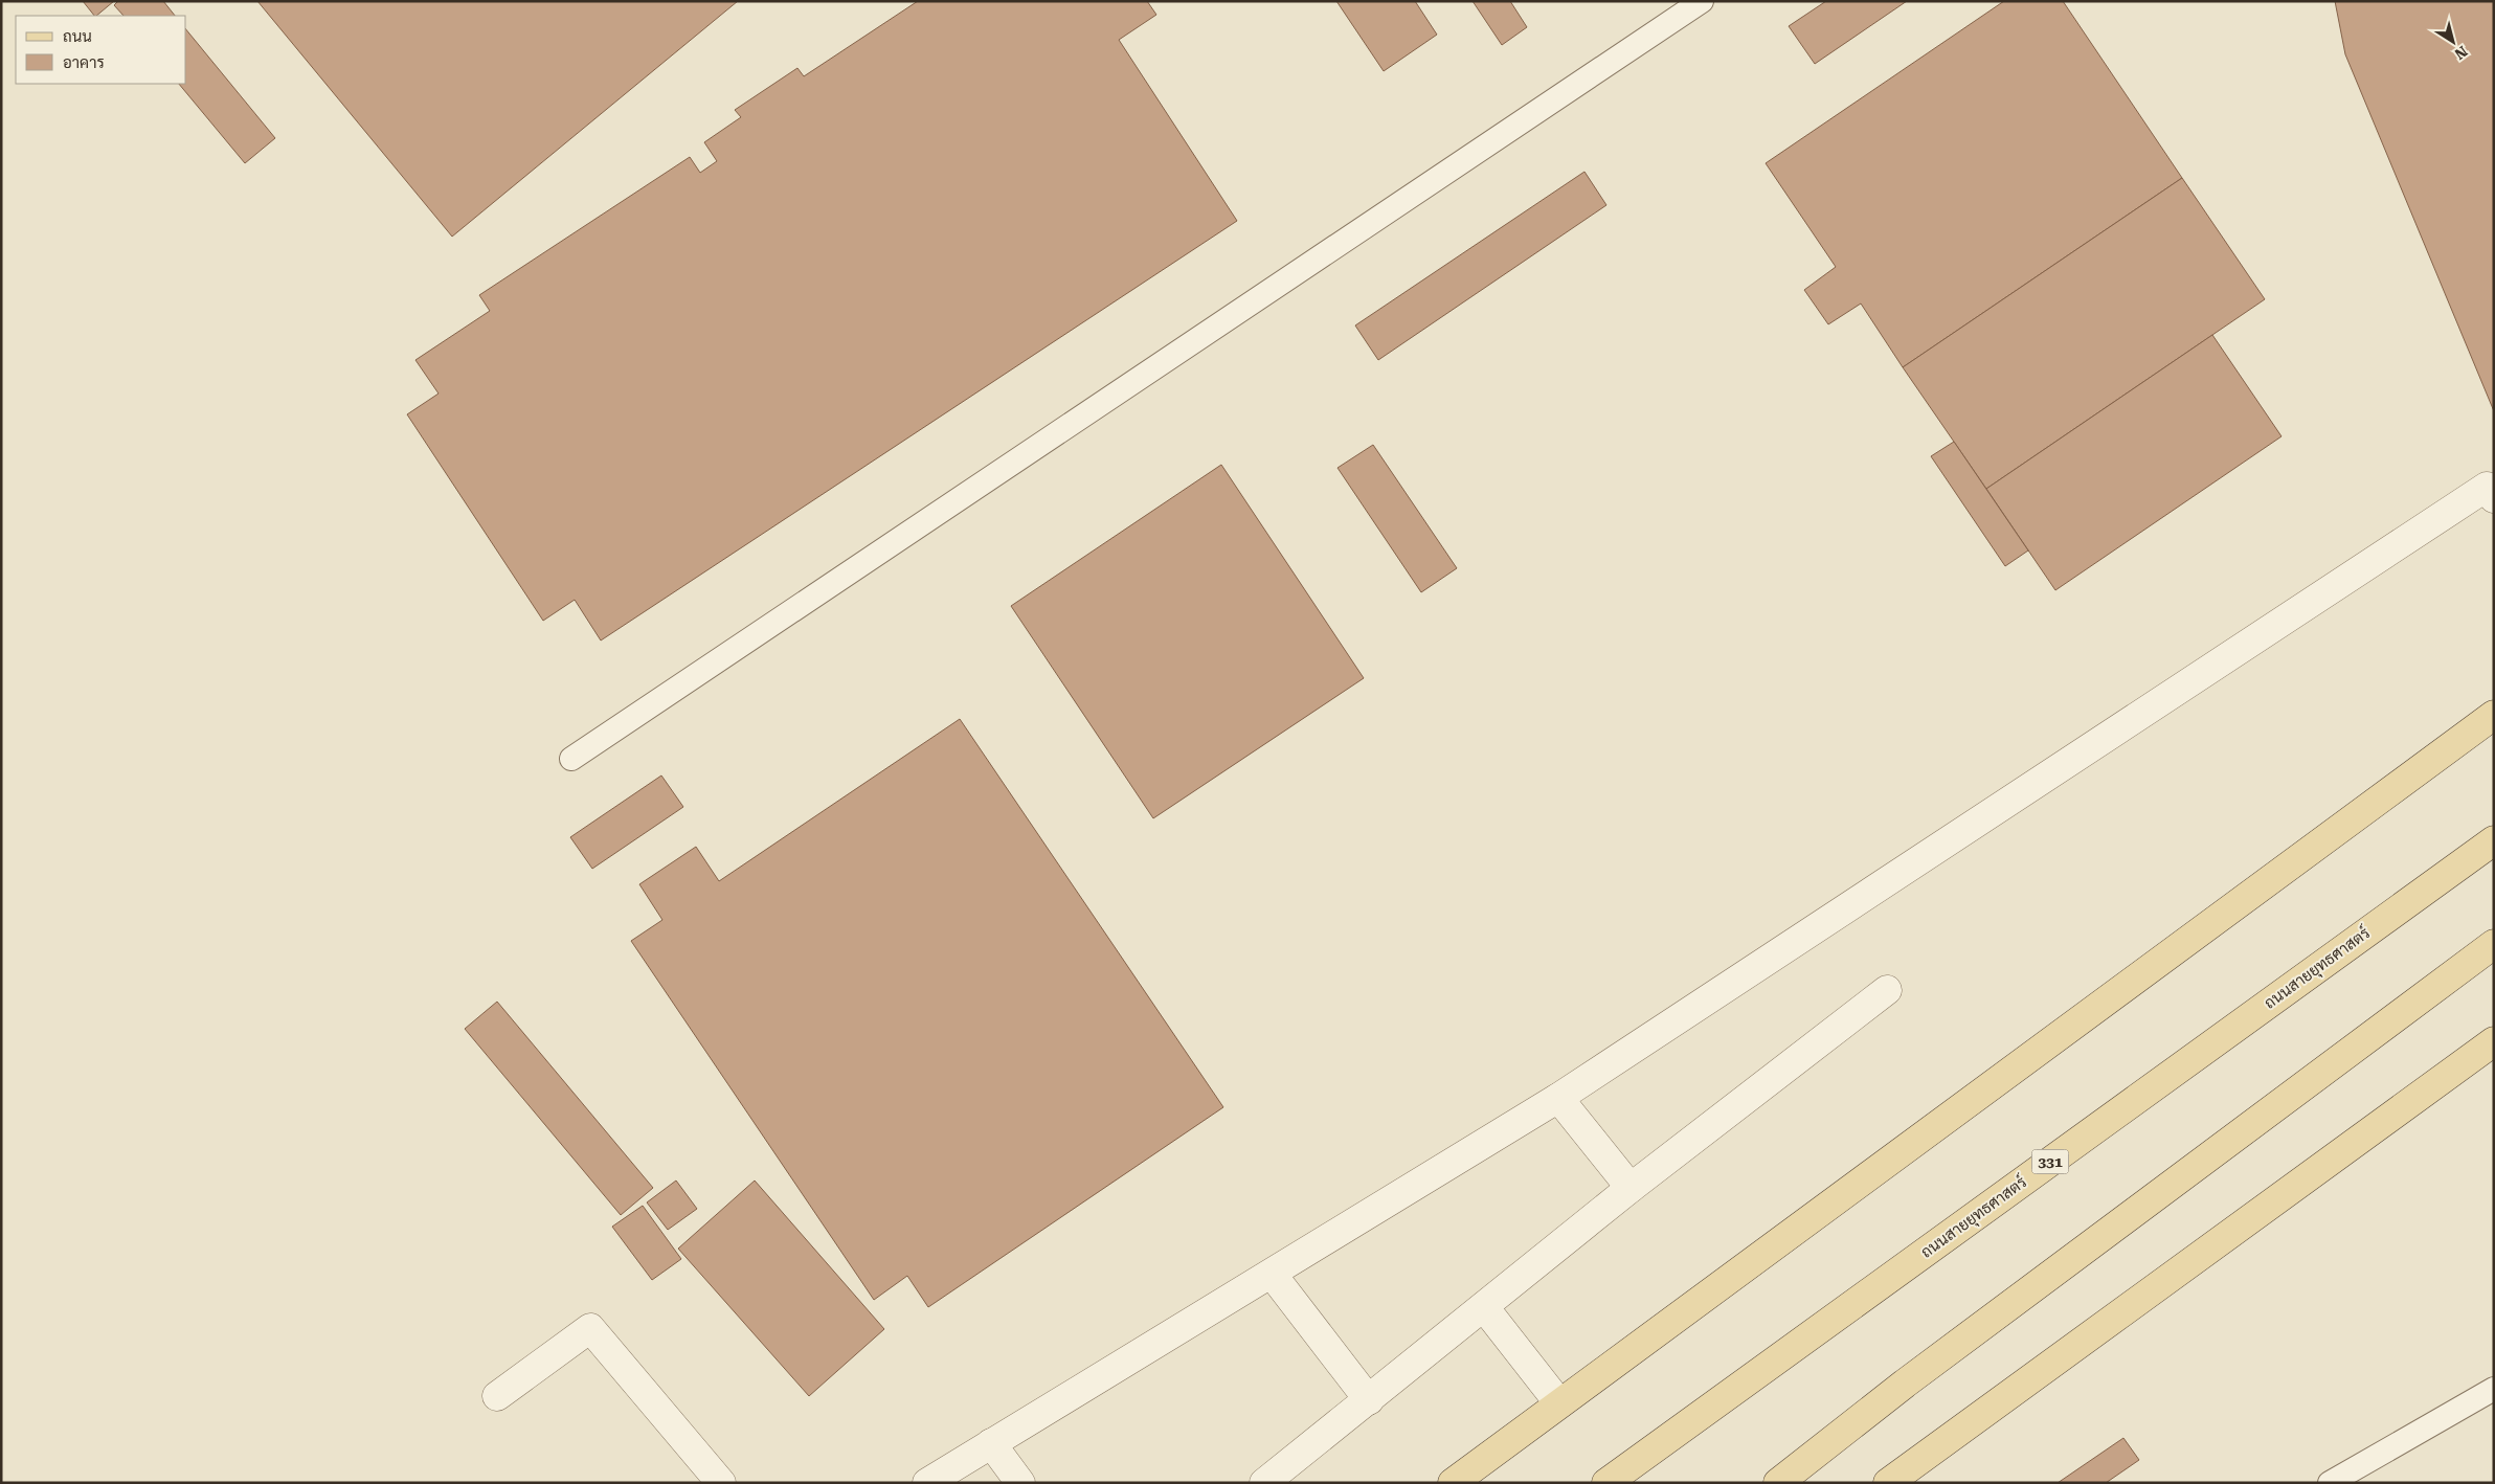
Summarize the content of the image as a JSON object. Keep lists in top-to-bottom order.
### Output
{
  "streets": {
    "main road": ["ถนนสายยุทธศาสตร์", "331"]
  },
  "legend": ["ถนน", "อาคาร"],
  "north": "bottom right"
}
